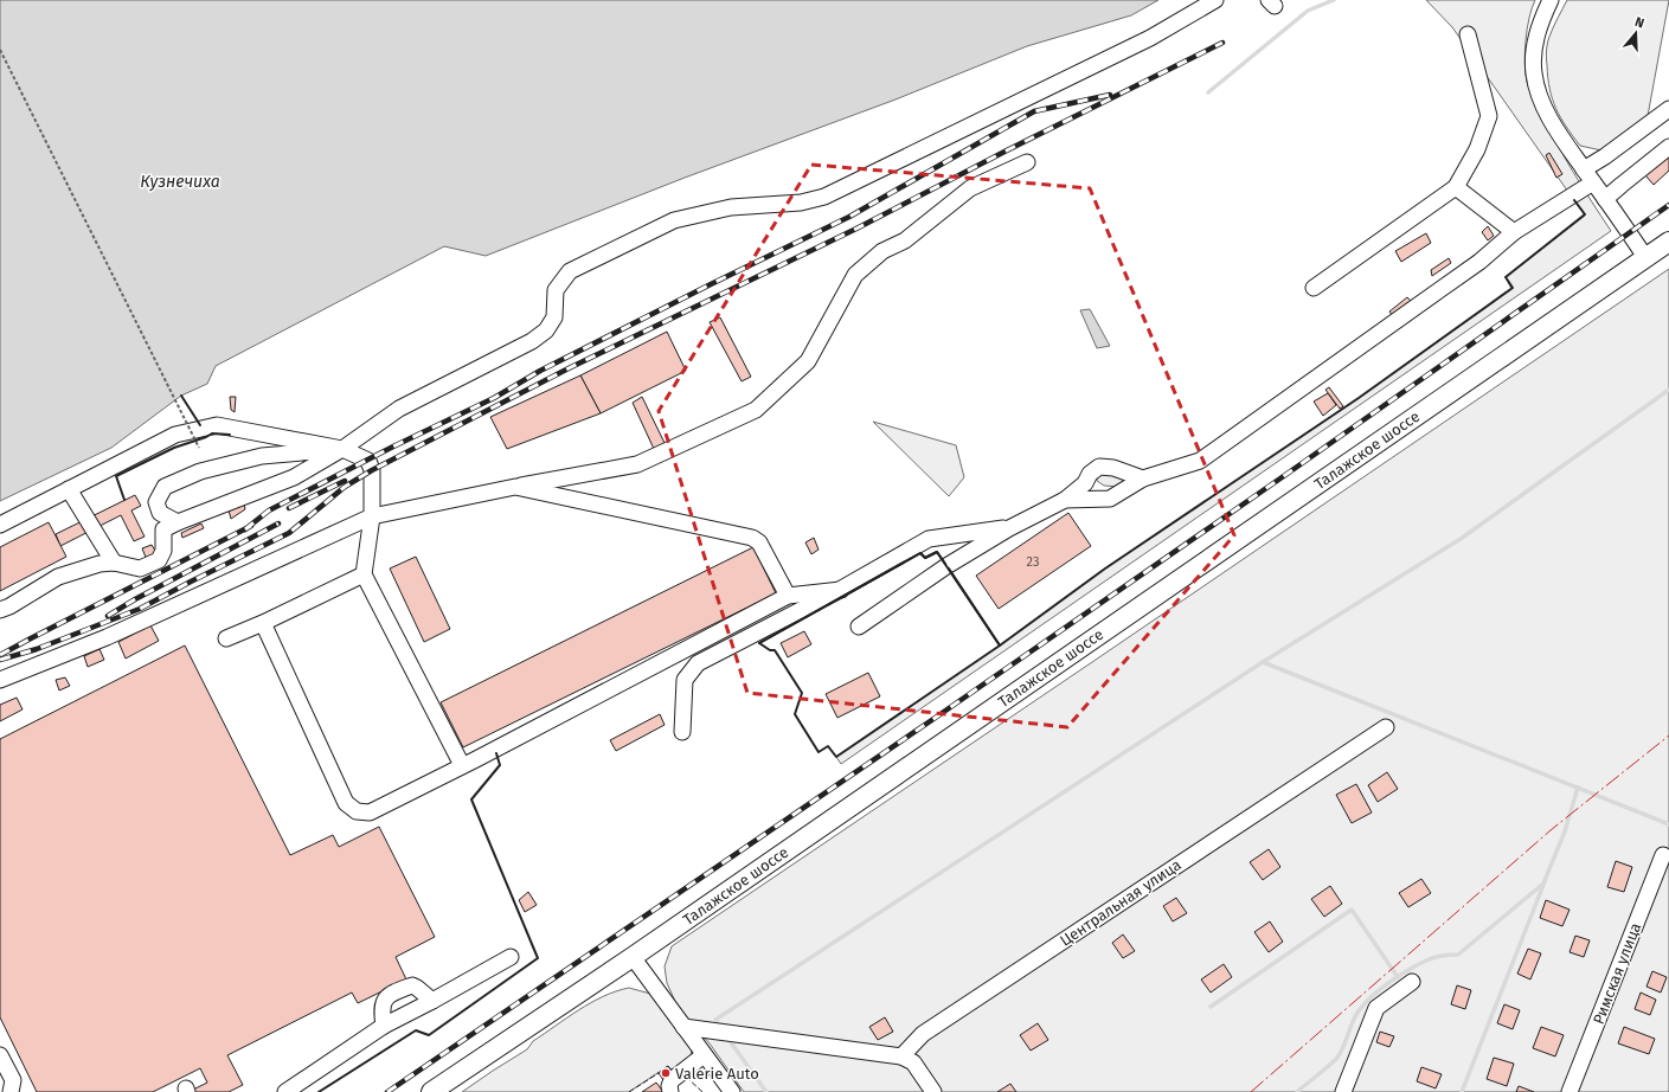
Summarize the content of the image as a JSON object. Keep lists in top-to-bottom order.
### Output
{
  "streets": {
    "main road": ["Талажское шоссе"],
    "street": ["Центральная улица", "Римская улица"]
  },
  "water": ["Кузнечиха"],
  "places": ["Valerie Auto"],
  "house_numbers": ["23"],
  "north": "top"
}
